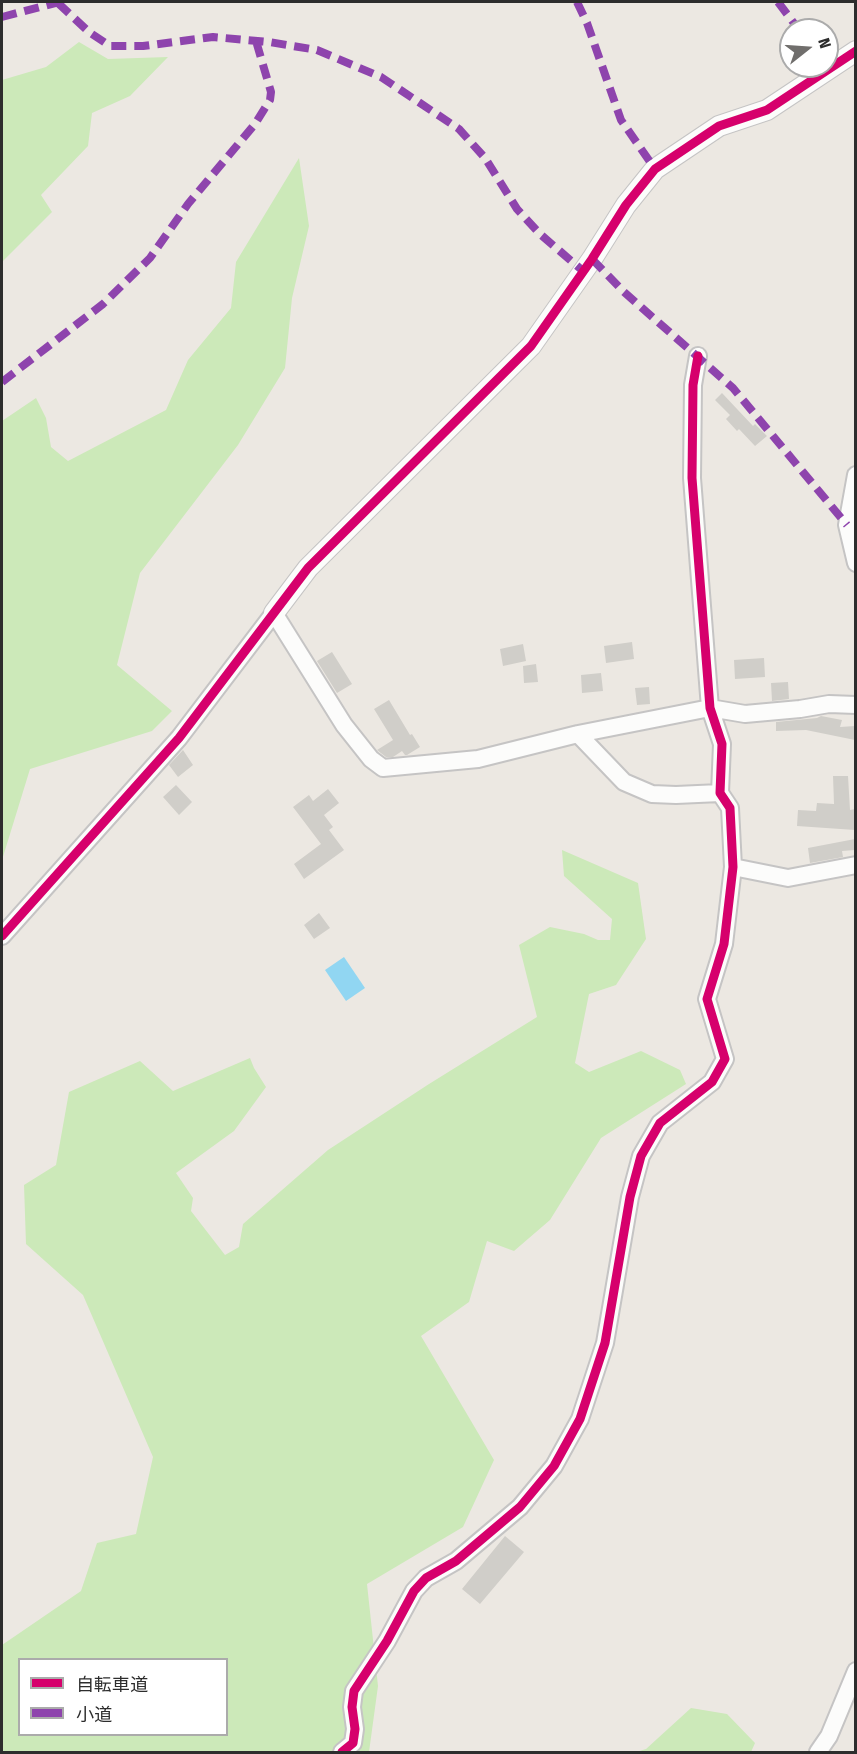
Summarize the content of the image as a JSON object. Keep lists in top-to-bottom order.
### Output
{
  "legend": ["自転車道", "小道"],
  "north": "right"
}
